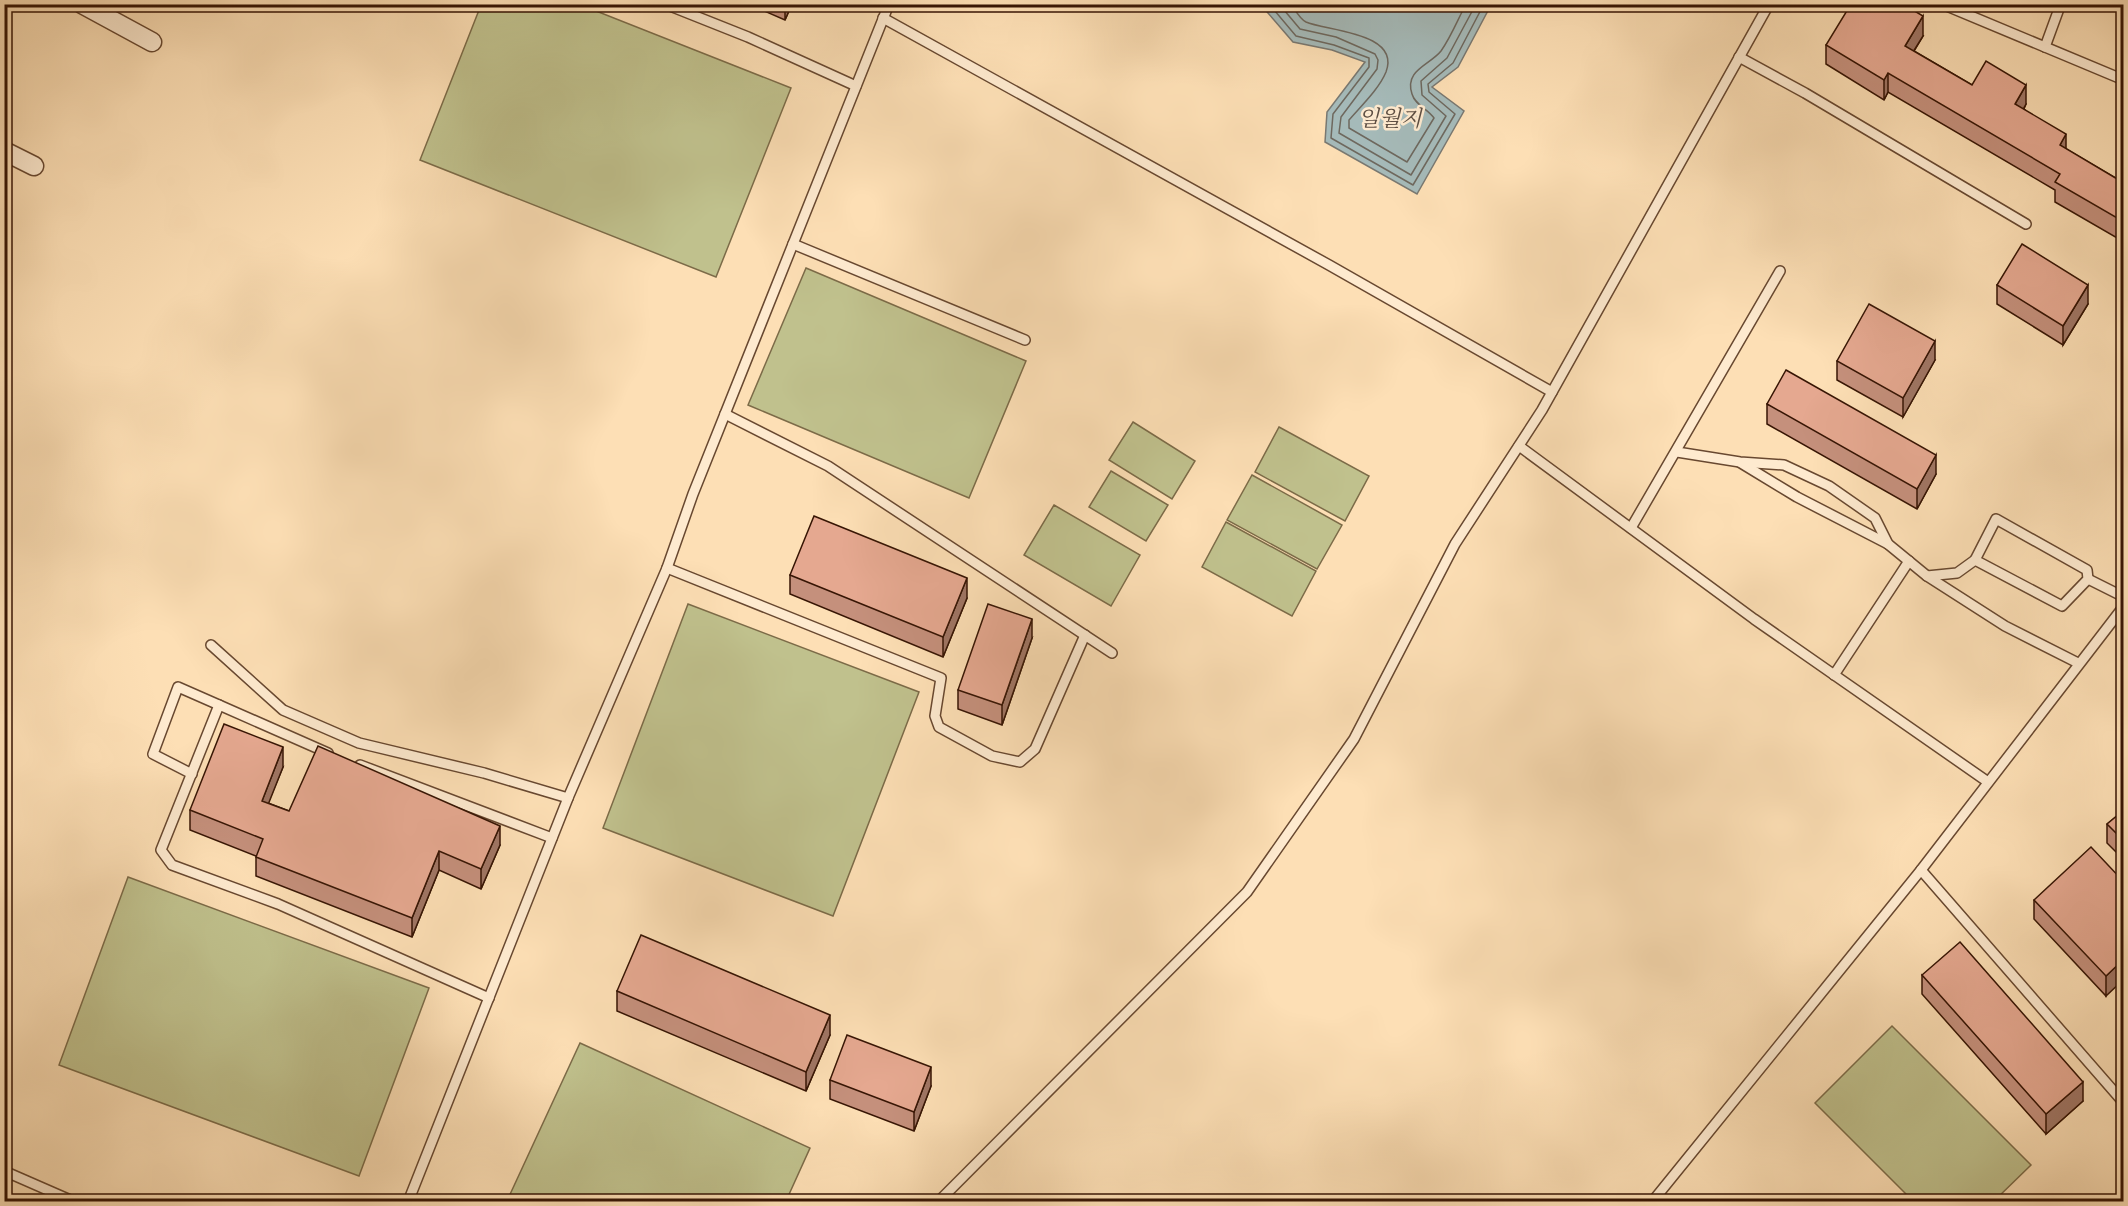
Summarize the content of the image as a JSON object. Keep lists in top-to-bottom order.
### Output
{
  "water": ["일월지"]
}
